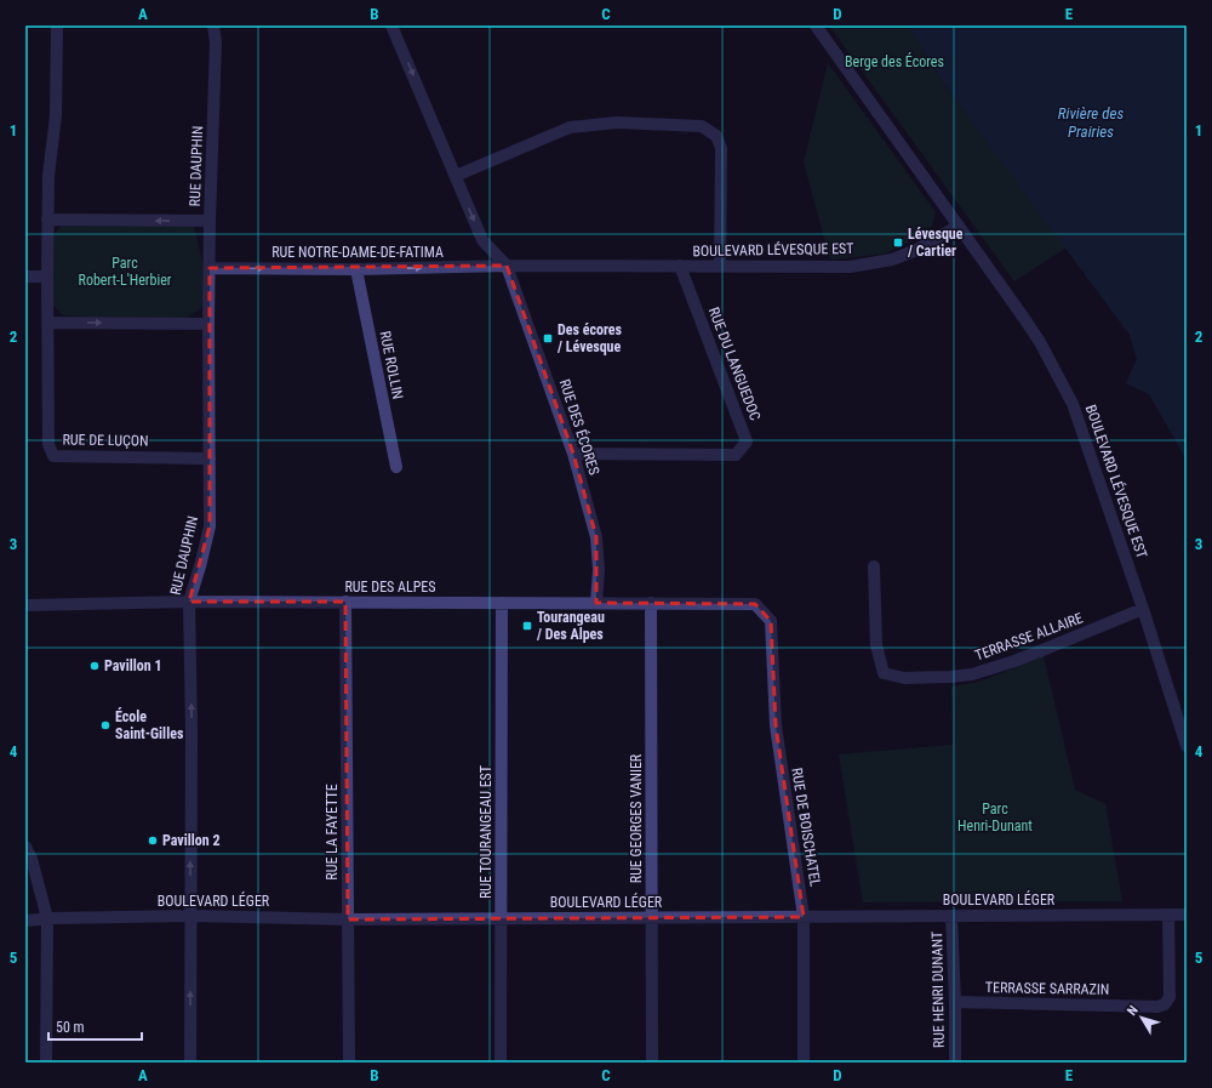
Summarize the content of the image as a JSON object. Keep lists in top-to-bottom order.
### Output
{
  "streets": {
    "street": [
      "RUE DAUPHIN",
      "BOULEVARD LÉVESQUE EST",
      "RUE NOTRE-DAME-DE-FATIMA",
      "RUE DU LANGUEDOC",
      "RUE ROLLIN",
      "RUE DES ÉCORES",
      "RUE DE LUÇON",
      "RUE DES ALPES",
      "TERRASSE ALLAIRE",
      "RUE GEORGES VANIER",
      "RUE DE BOISCHATEL",
      "RUE LA FAYETTE",
      "RUE TOURANGEAU EST",
      "BOULEVARD LÉGER",
      "TERRASSE SARRAZIN",
      "RUE HENRI DUNANT"
    ]
  },
  "crossings": [
    ["RUE DAUPHIN", "RUE NOTRE-DAME-DE-FATIMA"],
    ["RUE DAUPHIN", "RUE DE LUÇON"],
    ["RUE DAUPHIN", "RUE DES ALPES"],
    ["RUE DAUPHIN", "BOULEVARD LÉGER"],
    ["BOULEVARD LÉVESQUE EST", "RUE NOTRE-DAME-DE-FATIMA"],
    ["BOULEVARD LÉVESQUE EST", "RUE DU LANGUEDOC"],
    ["BOULEVARD LÉVESQUE EST", "RUE DES ÉCORES"],
    ["BOULEVARD LÉVESQUE EST", "TERRASSE ALLAIRE"],
    ["RUE NOTRE-DAME-DE-FATIMA", "RUE ROLLIN"],
    ["RUE NOTRE-DAME-DE-FATIMA", "RUE DES ÉCORES"],
    ["RUE DU LANGUEDOC", "RUE DES ÉCORES"],
    ["RUE DES ÉCORES", "RUE DES ALPES"],
    ["RUE DES ALPES", "RUE GEORGES VANIER"],
    ["RUE DES ALPES", "RUE DE BOISCHATEL"],
    ["RUE DES ALPES", "RUE LA FAYETTE"],
    ["RUE DES ALPES", "RUE TOURANGEAU EST"],
    ["RUE GEORGES VANIER", "BOULEVARD LÉGER"],
    ["RUE DE BOISCHATEL", "BOULEVARD LÉGER"],
    ["RUE LA FAYETTE", "BOULEVARD LÉGER"],
    ["RUE TOURANGEAU EST", "BOULEVARD LÉGER"],
    ["BOULEVARD LÉGER", "TERRASSE SARRAZIN"],
    ["BOULEVARD LÉGER", "RUE HENRI DUNANT"],
    ["TERRASSE SARRAZIN", "RUE HENRI DUNANT"]
  ],
  "one_way": ["RUE DAUPHIN", "RUE NOTRE-DAME-DE-FATIMA"],
  "water": ["Rivière des Prairies"],
  "parks": ["Berge des Écores", "Parc Robert-L'Herbier", "Parc Henri-Dunant"],
  "places": {
    "transit": ["Lévesque / Cartier", "Des écores / Lévesque", "Tourangeau / Des Alpes"],
    "other": ["Pavillon 1", "École Saint-Gilles", "Pavillon 2"]
  },
  "scale_bar": "50 m",
  "north": "top left",
  "grid": {
    "columns": [
      "A",
      "B",
      "C",
      "D",
      "E"
    ],
    "rows": [
      "1",
      "2",
      "3",
      "4",
      "5"
    ]
  }
}
